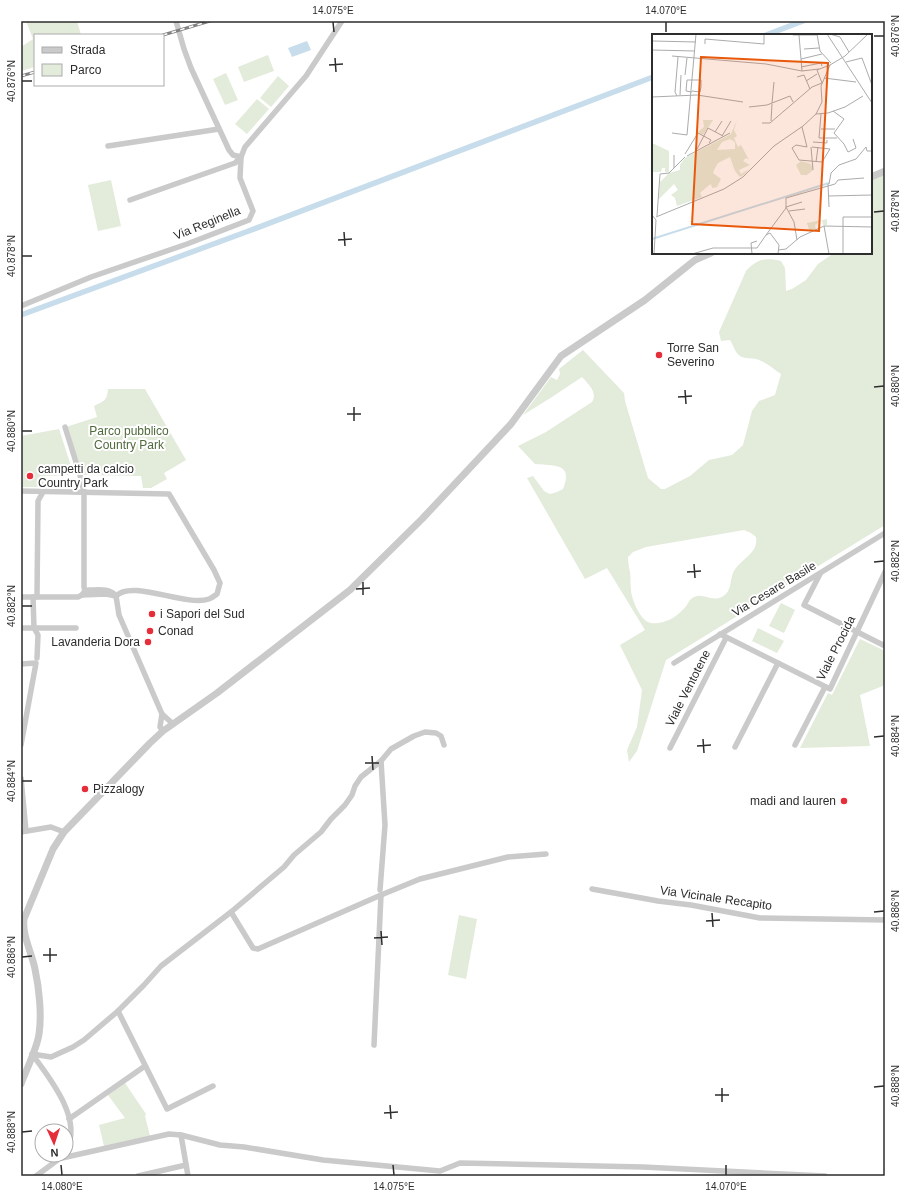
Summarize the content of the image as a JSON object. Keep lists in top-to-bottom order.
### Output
{
  "streets": {
    "street": [
      "Via Reginella",
      "Via Cesare Basile",
      "Viale Procida",
      "Viale Ventotene",
      "Via Vicinale Recapito"
    ]
  },
  "crossings": [
    ["Via Cesare Basile", "Viale Procida"],
    ["Viale Procida", "Viale Ventotene"]
  ],
  "parks": ["Parco pubblico Country Park"],
  "places": [
    "Torre San Severino",
    "campetti da calcio Country Park",
    "i Sapori del Sud",
    "Conad",
    "Lavanderia Dora",
    "Pizzalogy",
    "madi and lauren"
  ],
  "legend": ["Strada", "Parco"],
  "north": "bottom",
  "coordinates": [
    "14.075°E",
    "14.070°E",
    "40.876°N",
    "40.878°N",
    "40.880°N",
    "40.882°N",
    "40.884°N",
    "40.886°N",
    "40.888°N",
    "14.080°E"
  ]
}
